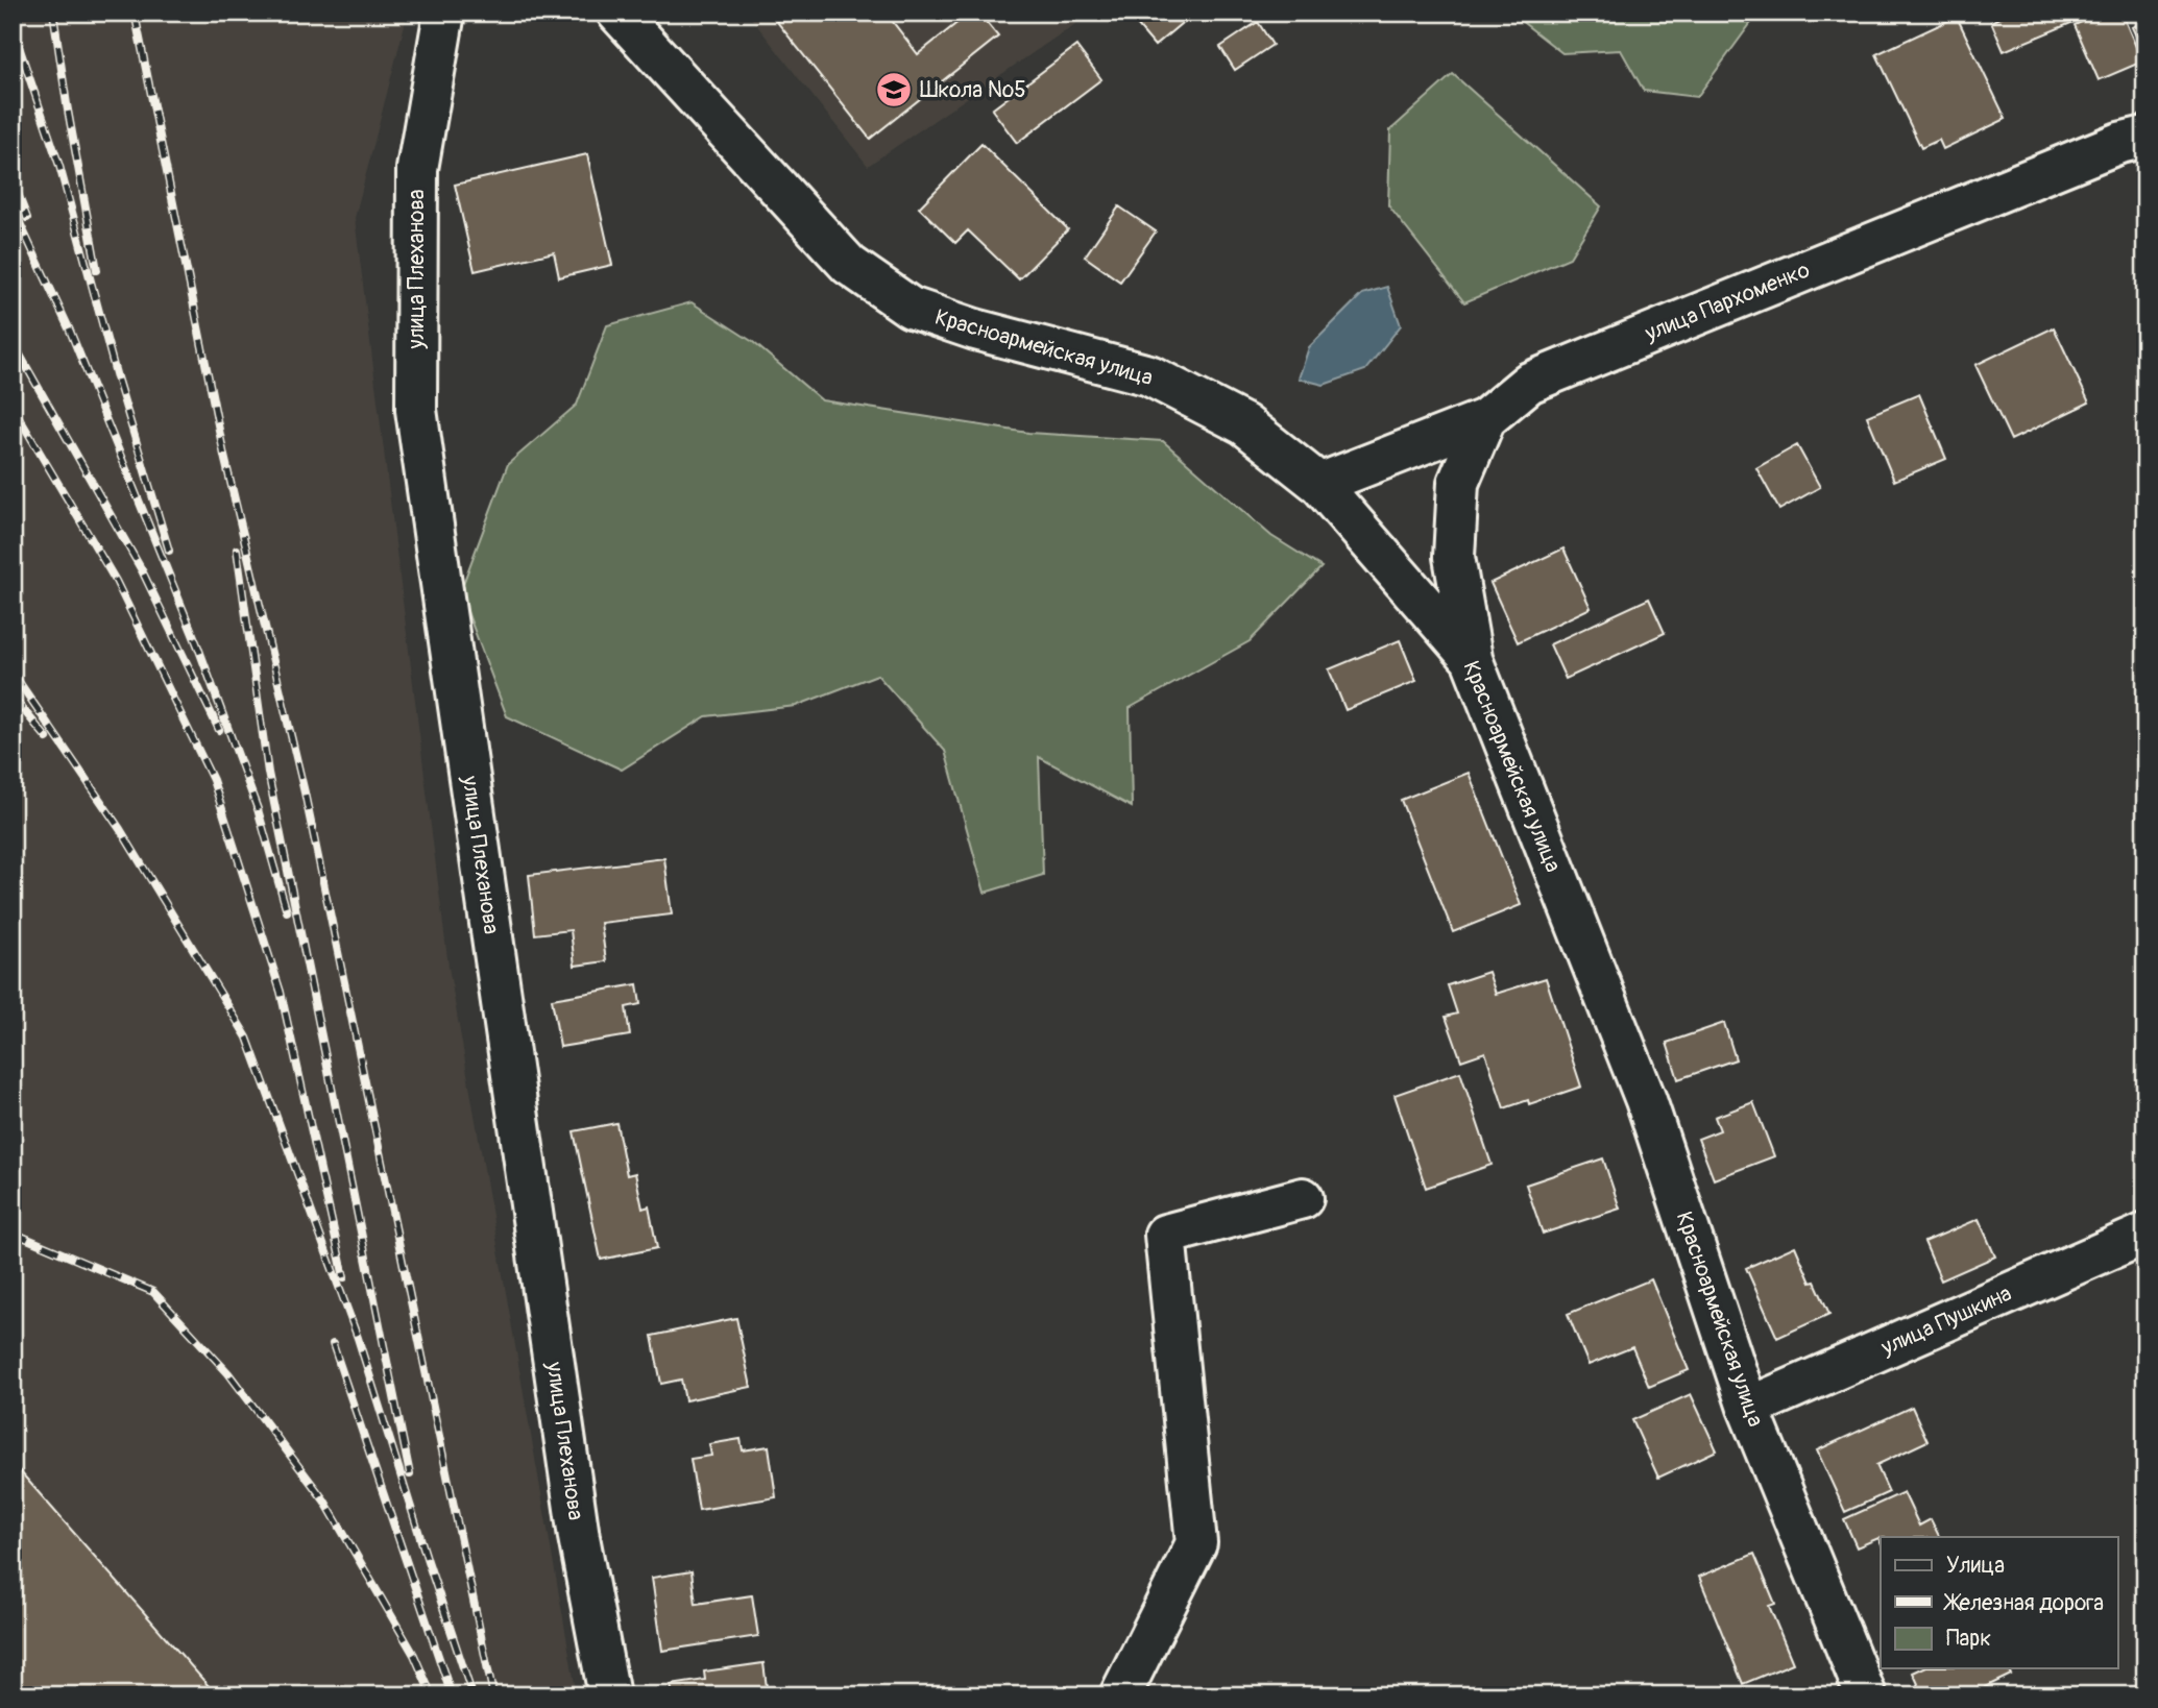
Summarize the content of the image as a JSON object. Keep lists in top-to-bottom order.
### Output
{
  "streets": {
    "street": [
      "улица Плеханова",
      "улица Пархоменко",
      "Красноармейская улица",
      "улица Пушкина"
    ]
  },
  "crossings": [
    ["улица Пархоменко", "Красноармейская улица"],
    ["Красноармейская улица", "улица Пушкина"]
  ],
  "places": {
    "school or university": ["Школа №5"]
  },
  "legend": ["Улица", "Железная дорога", "Парк"]
}
